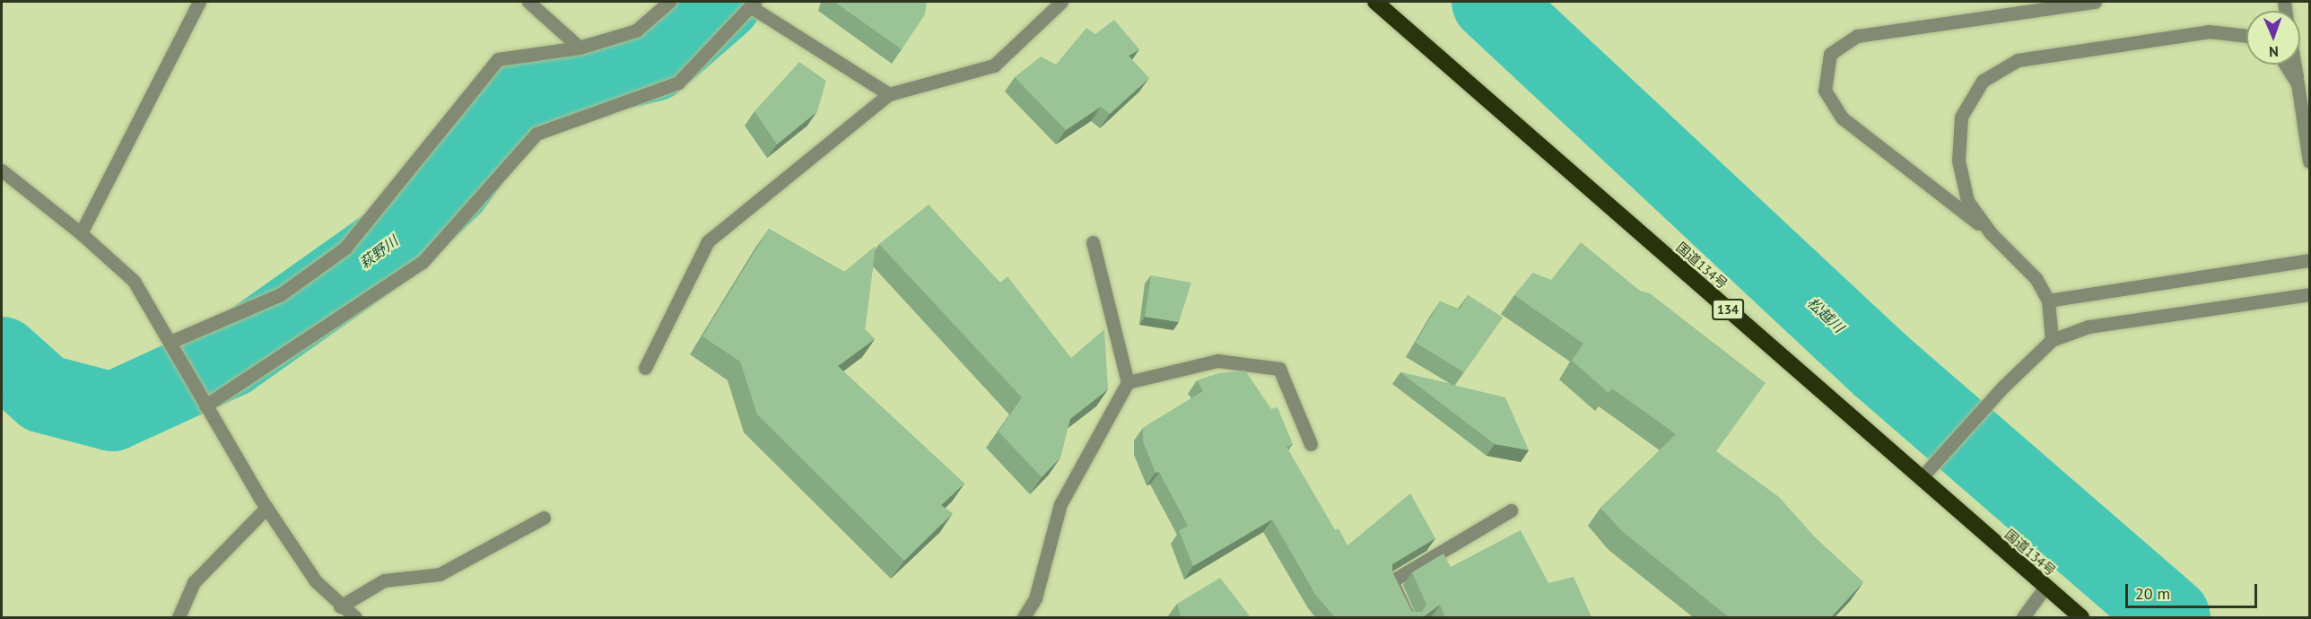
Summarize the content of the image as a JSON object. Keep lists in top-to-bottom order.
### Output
{
  "streets": {
    "highway": ["国道134号", "134"]
  },
  "water": ["萩野川", "松越川"],
  "scale_bar": "20 m",
  "north": "bottom"
}
